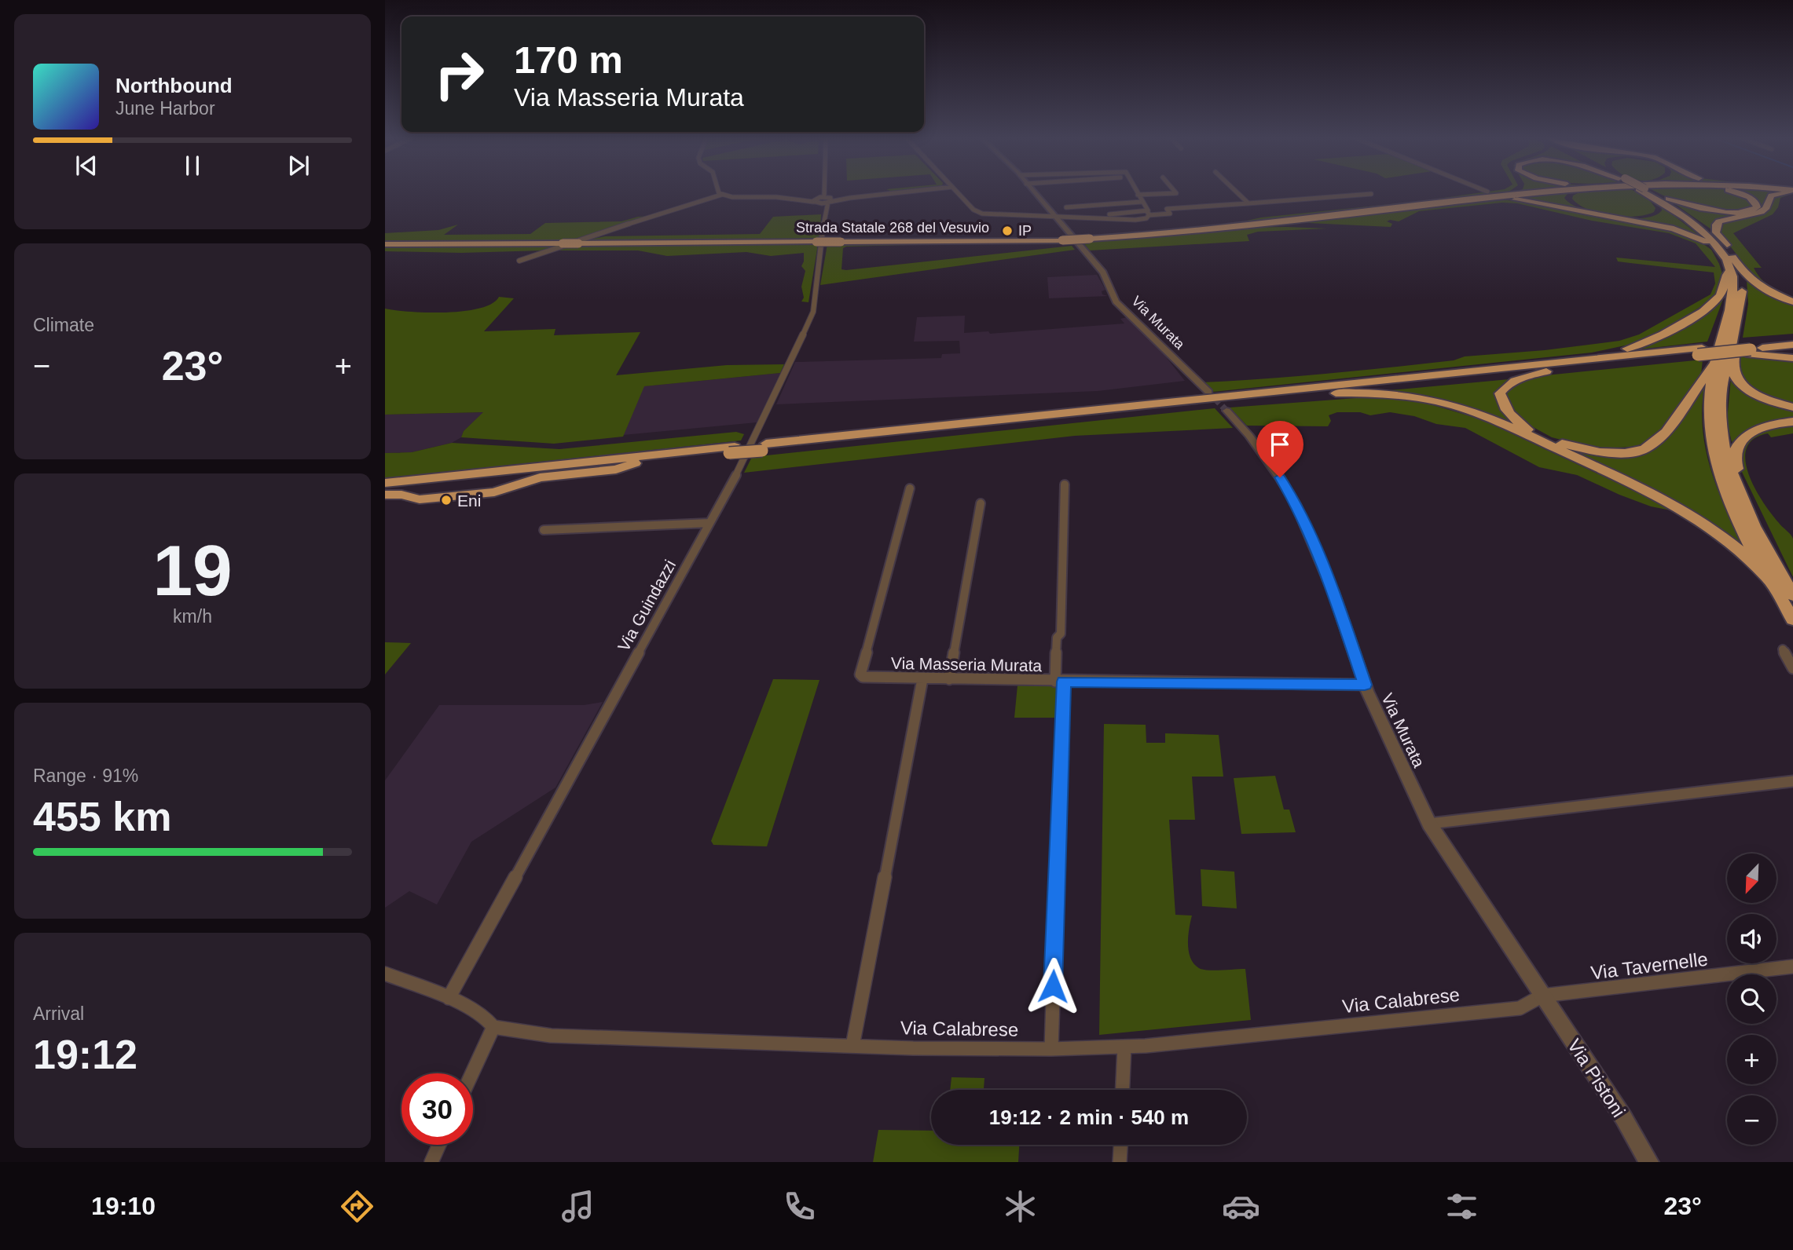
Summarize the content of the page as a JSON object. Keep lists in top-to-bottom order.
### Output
{
  "streets": {
    "highway": ["Strada Statale 268 del Vesuvio"],
    "street": [
      "Via Murata",
      "Via Guindazzi",
      "Via Masseria Murata",
      "Via Tavernelle",
      "Via Calabrese",
      "Via Pistoni"
    ]
  },
  "crossings": [
    ["Via Murata", "Via Masseria Murata"],
    ["Via Murata", "Via Tavernelle"],
    ["Via Murata", "Via Calabrese"],
    ["Via Murata", "Via Pistoni"],
    ["Via Guindazzi", "Via Calabrese"],
    ["Via Tavernelle", "Via Calabrese"],
    ["Via Tavernelle", "Via Pistoni"],
    ["Via Calabrese", "Via Pistoni"]
  ],
  "places": ["IP", "Eni"],
  "north": "bottom left",
  "page": {
    "turn": ["170 m", "Via Masseria Murata"],
    "song": ["Northbound", "June Harbor"],
    "tile": [
      "Climate",
      ["19", "km/h"],
      ["Range · 91%", "455 km"],
      ["Arrival", "19:12"]
    ],
    "heat": ["−", "23°", "+"],
    "map_buttons": ["+", "−"],
    "limit": "30",
    "trip": "19:12 · 2 min · 540 m",
    "tabs": ["19:10", "23°"]
  }
}
